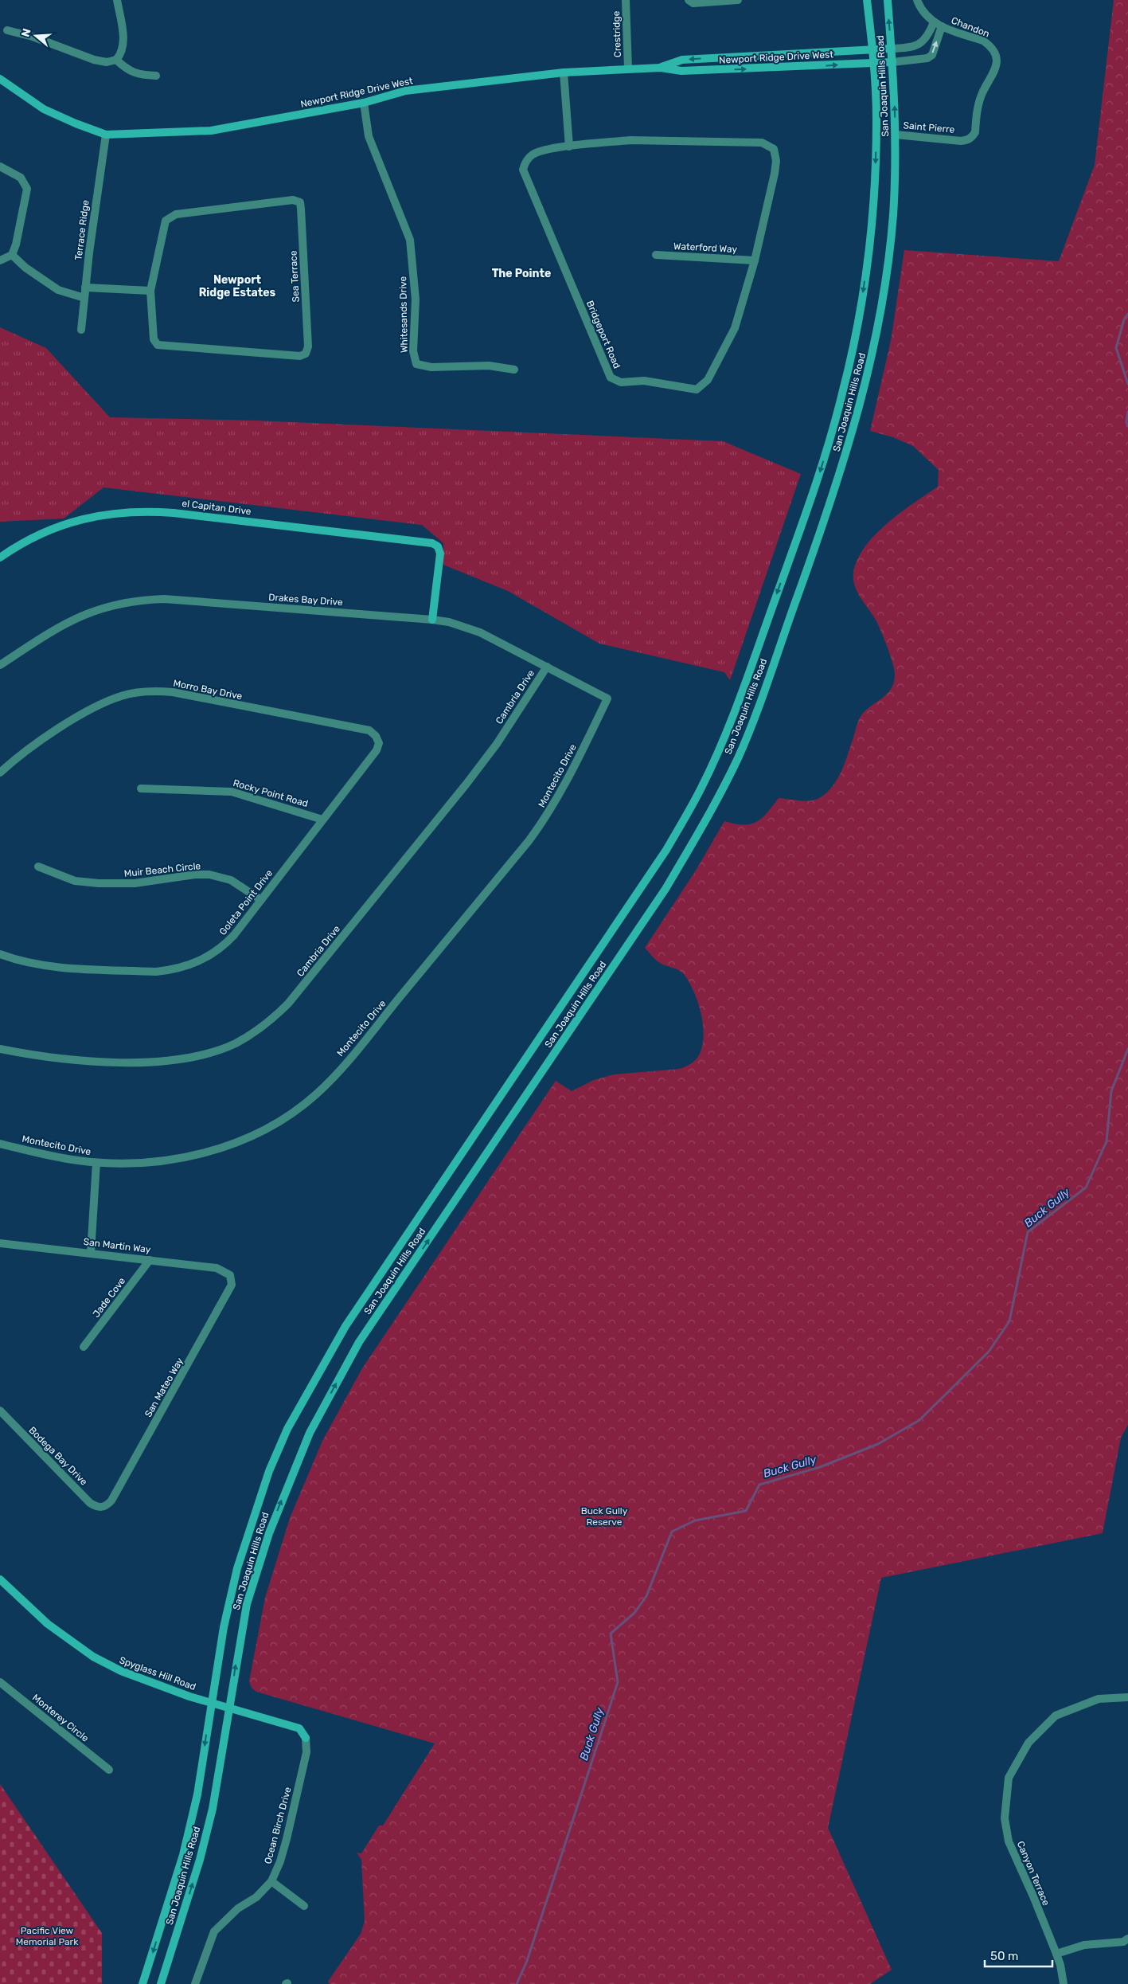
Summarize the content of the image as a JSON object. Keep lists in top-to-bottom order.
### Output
{
  "streets": {
    "main road": [
      "Newport Ridge Drive West",
      "San Joaquin Hills Road",
      "el Capitan Drive",
      "Spyglass Hill Road"
    ],
    "street": [
      "Chandon",
      "Crestridge",
      "Saint Pierre",
      "Terrace Ridge",
      "Waterford Way",
      "Sea Terrace",
      "Whitesands Drive",
      "Bridgeport Road",
      "Drakes Bay Drive",
      "Morro Bay Drive",
      "Cambria Drive",
      "Montecito Drive",
      "Rocky Point Road",
      "Muir Beach Circle",
      "Goleta Point Drive",
      "San Martin Way",
      "Jade Cove",
      "San Mateo Way",
      "Bodega Bay Drive",
      "Monterey Circle",
      "Ocean Birch Drive",
      "Canyon Terrace"
    ]
  },
  "crossings": [
    ["Chandon", "Saint Pierre"],
    ["Crestridge", "Newport Ridge Drive West"],
    ["Newport Ridge Drive West", "San Joaquin Hills Road"],
    ["Newport Ridge Drive West", "Terrace Ridge"],
    ["Newport Ridge Drive West", "Whitesands Drive"],
    ["San Joaquin Hills Road", "Saint Pierre"],
    ["San Joaquin Hills Road", "Spyglass Hill Road"],
    ["Waterford Way", "Bridgeport Road"],
    ["el Capitan Drive", "Drakes Bay Drive"],
    ["Drakes Bay Drive", "Cambria Drive"],
    ["Drakes Bay Drive", "Montecito Drive"],
    ["Morro Bay Drive", "Goleta Point Drive"],
    ["Rocky Point Road", "Goleta Point Drive"],
    ["Muir Beach Circle", "Goleta Point Drive"],
    ["San Martin Way", "Jade Cove"],
    ["San Martin Way", "San Mateo Way"],
    ["San Mateo Way", "Bodega Bay Drive"],
    ["Spyglass Hill Road", "Ocean Birch Drive"]
  ],
  "districts": ["The Pointe", "Newport Ridge Estates"],
  "water": ["Buck Gully"],
  "parks": ["Buck Gully Reserve", "Pacific View Memorial Park"],
  "scale_bar": "50 m",
  "north": "left"
}
